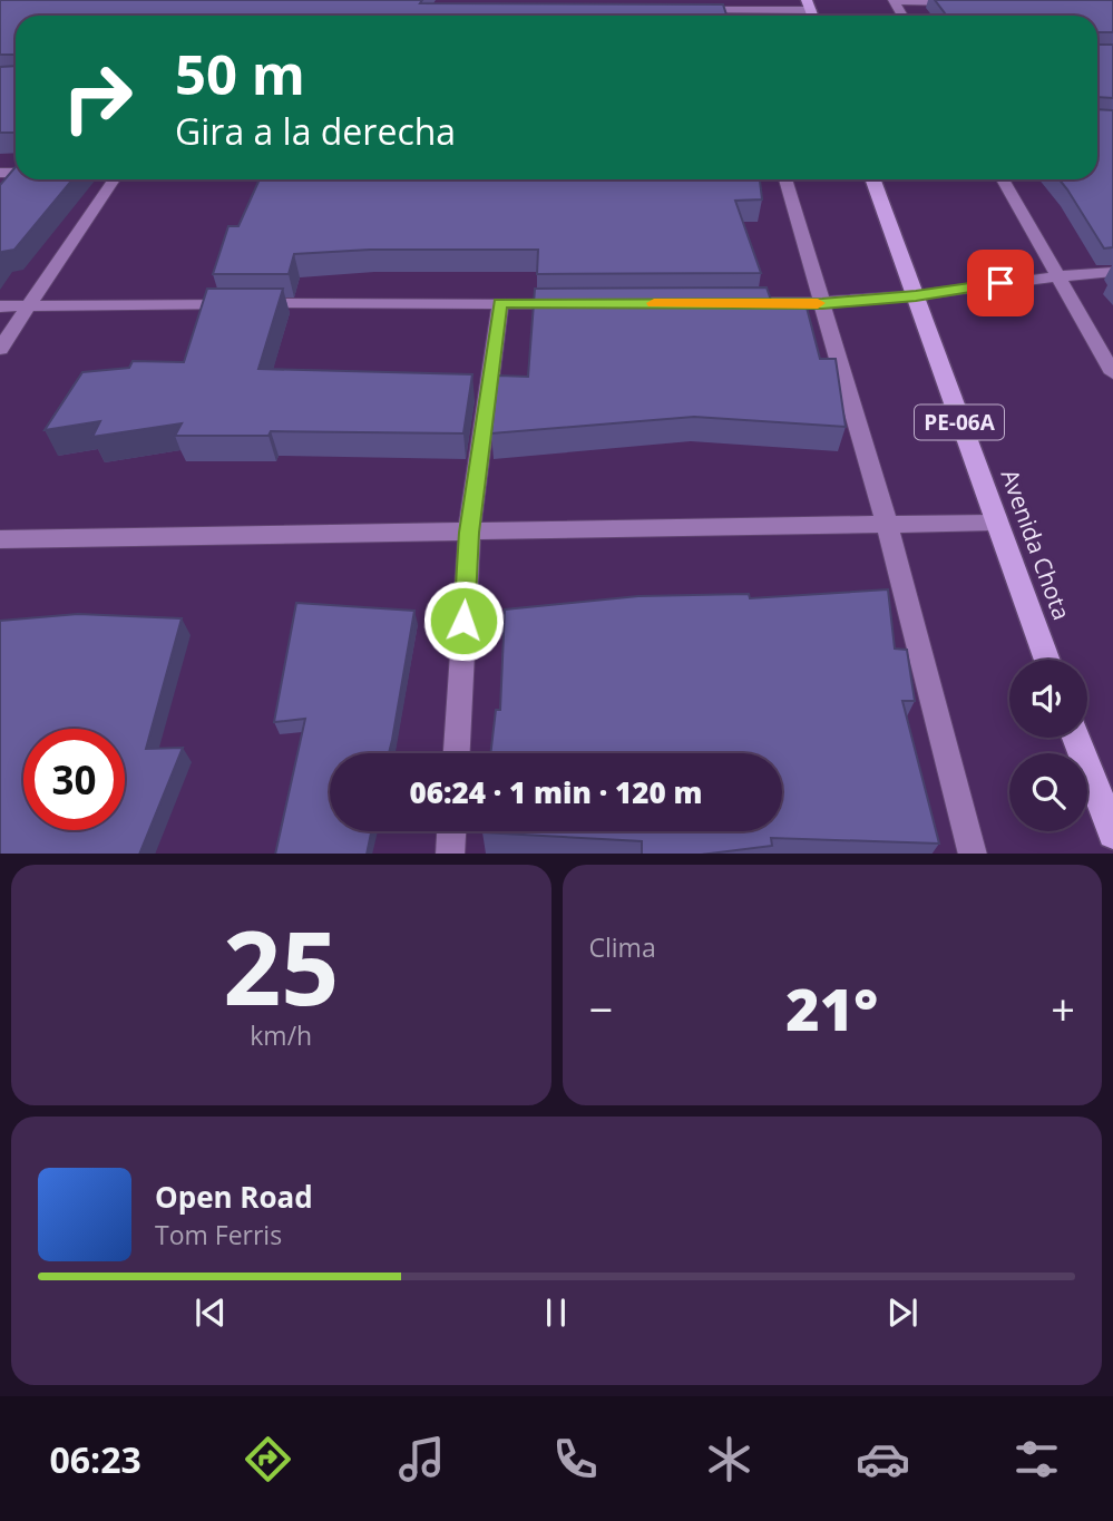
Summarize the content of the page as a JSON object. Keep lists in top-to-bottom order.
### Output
{
  "streets": {
    "highway": ["PE-06A", "Avenida Chota"]
  },
  "page": {
    "turn": ["50 m", "Gira a la derecha"],
    "limit": "30",
    "trip": "06:24 · 1 min · 120 m",
    "tile": [
      ["25", "km/h"],
      "Clima"
    ],
    "heat": ["−", "21°", "+"],
    "song": ["Open Road", "Tom Ferris"],
    "tabs": "06:23"
  }
}
